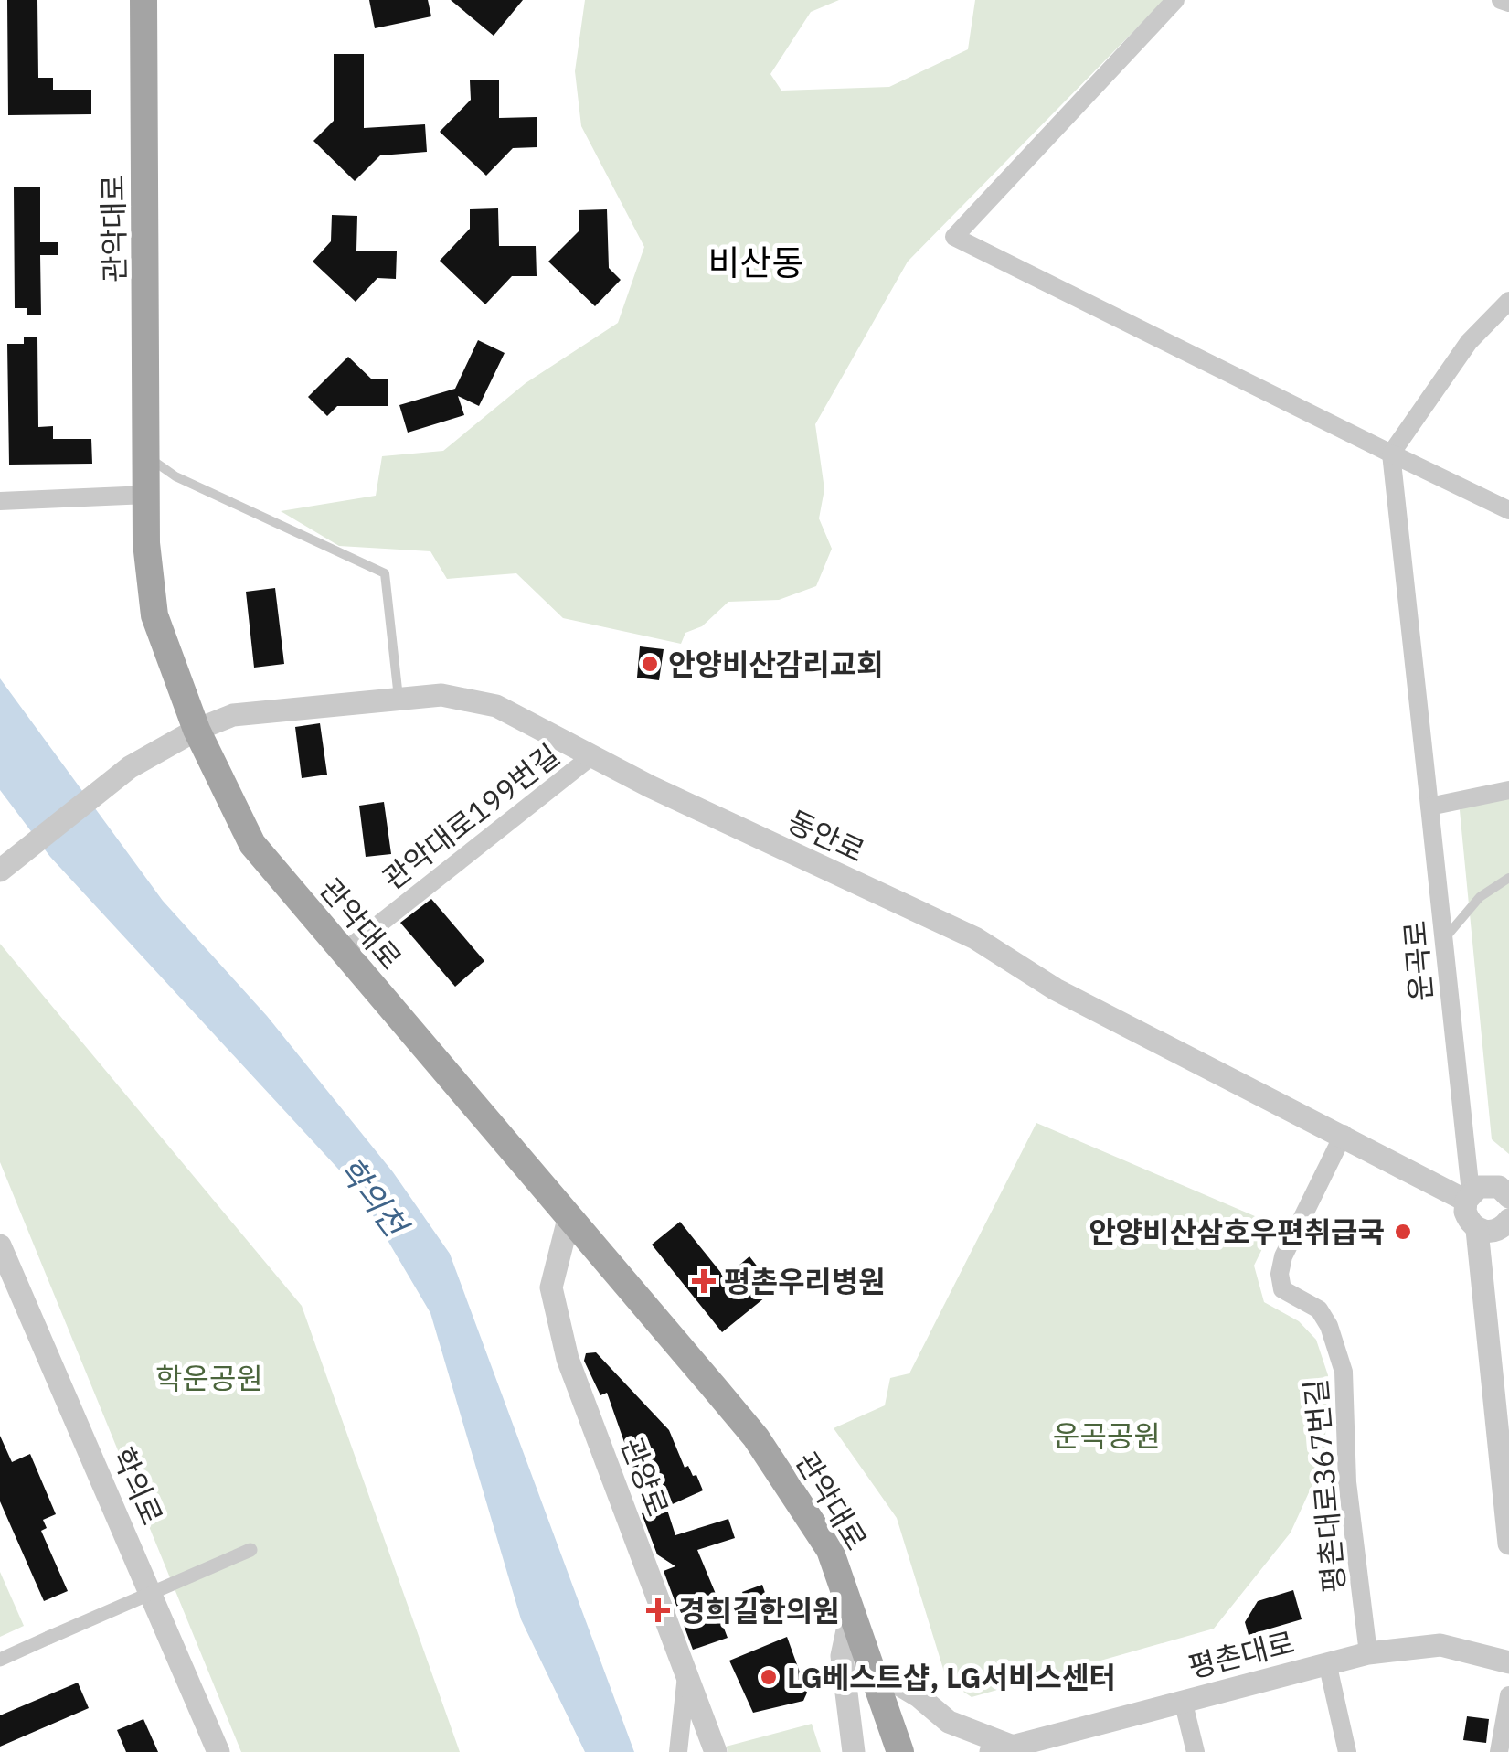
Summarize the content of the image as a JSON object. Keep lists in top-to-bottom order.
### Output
{
  "streets": {
    "main road": ["관악대로"],
    "street": [
      "관악대로199번길",
      "동안로",
      "운곡로",
      "관양로",
      "학의로",
      "평촌대로367번길",
      "평촌대로"
    ]
  },
  "crossings": [
    ["관악대로", "관악대로199번길"],
    ["관악대로", "동안로"],
    ["관악대로", "관양로"],
    ["관악대로199번길", "동안로"],
    ["동안로", "운곡로"],
    ["동안로", "평촌대로367번길"],
    ["평촌대로367번길", "평촌대로"]
  ],
  "districts": ["비산동"],
  "water": ["학의천"],
  "parks": ["학운공원", "운곡공원"],
  "places": {
    "other": ["안양비산감리교회", "안양비산삼호우편취급국", "LG베스트샵, LG서비스센터"],
    "health": ["평촌우리병원", "경희길한의원"]
  }
}
